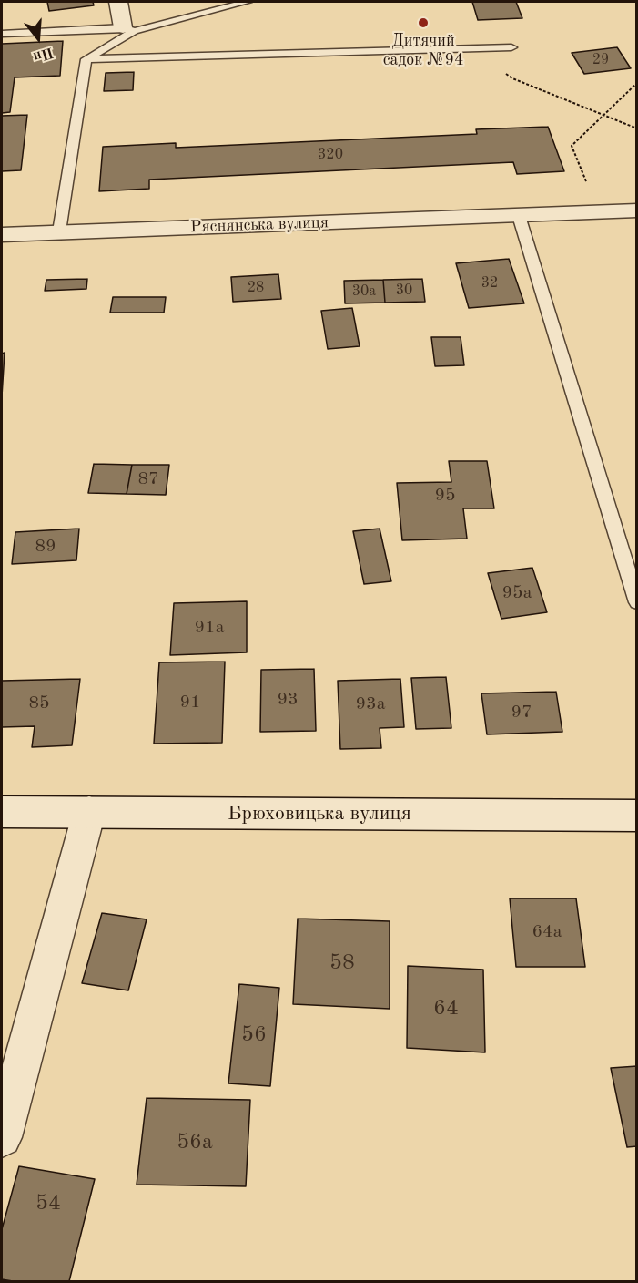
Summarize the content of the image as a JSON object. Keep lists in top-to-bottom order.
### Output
{
  "streets": {
    "street": ["Ряснянська вулиця", "Брюховицька вулиця"]
  },
  "places": ["Дитячий садок №94"],
  "house_numbers": [
    "29",
    "320",
    "32",
    "28",
    "30",
    "30а",
    "87",
    "95",
    "89",
    "95а",
    "91а",
    "93",
    "91",
    "85",
    "93а",
    "97",
    "64а",
    "58",
    "64",
    "56",
    "56а",
    "54"
  ],
  "north": "bottom"
}
